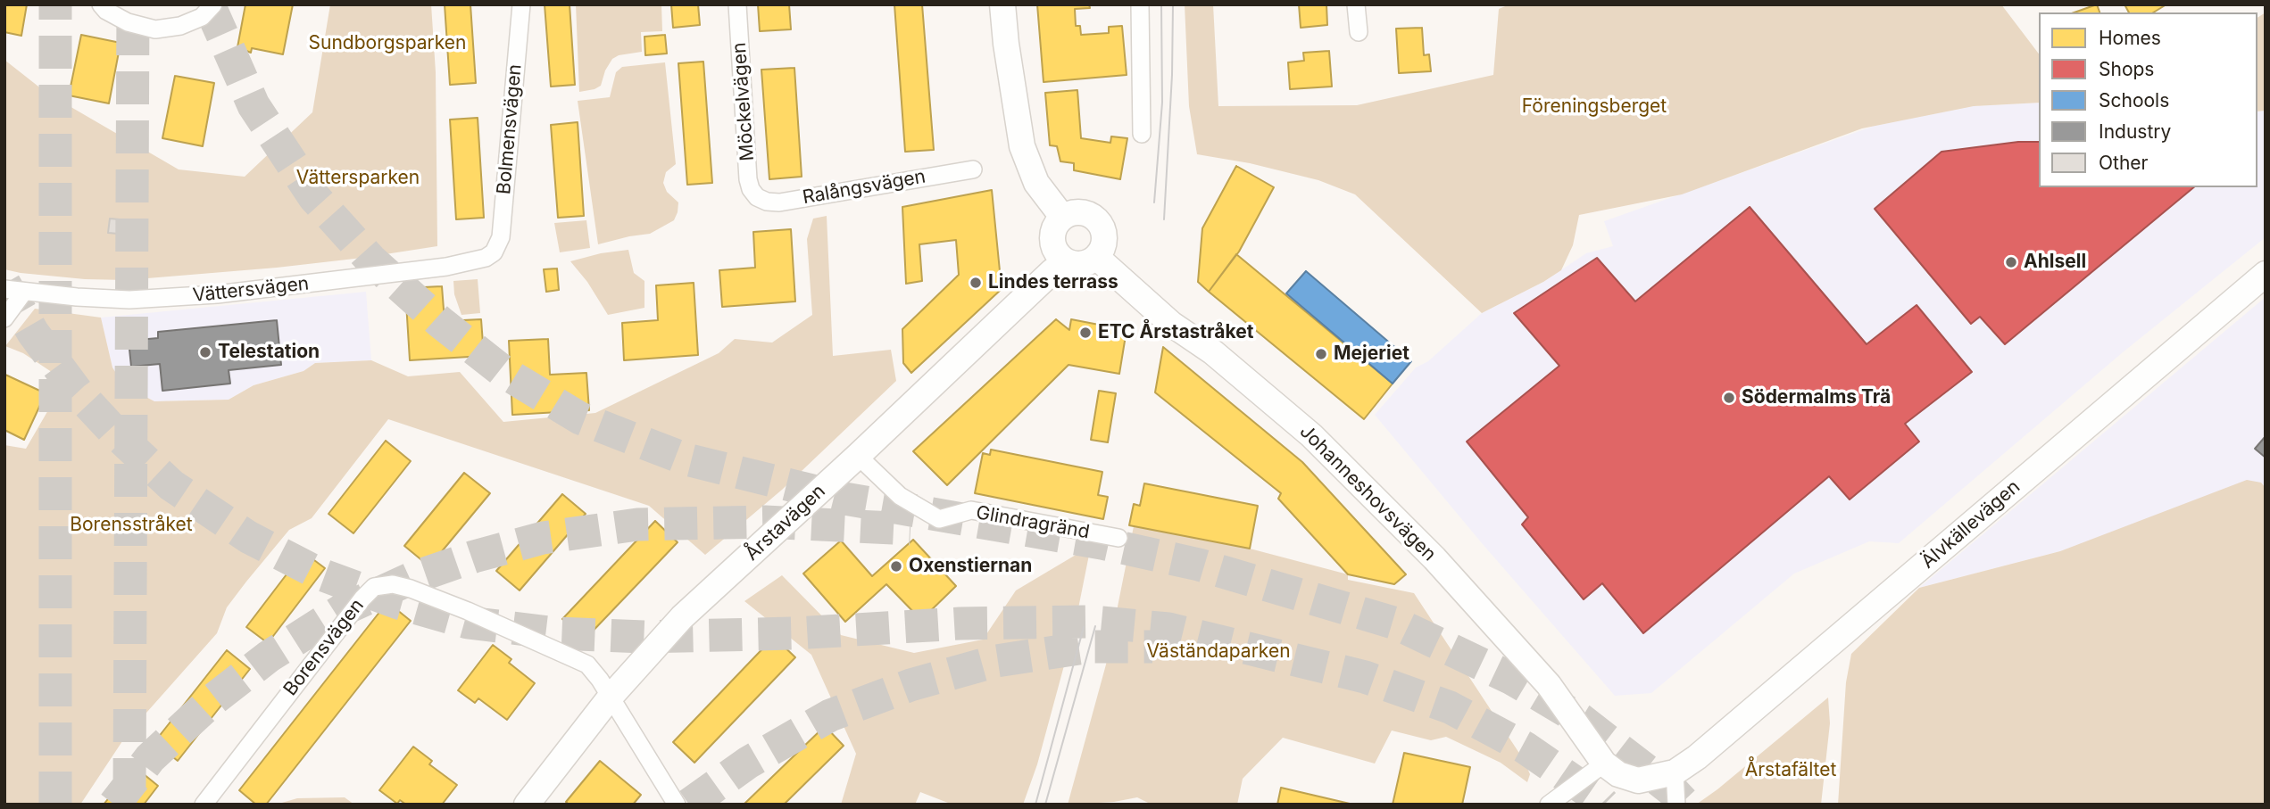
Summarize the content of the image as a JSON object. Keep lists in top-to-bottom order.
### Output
{
  "streets": {
    "main road": ["Johanneshovsvägen", "Årstavägen", "Älvkällevägen"],
    "street": [
      "Möckelvägen",
      "Bolmensvägen",
      "Ralångsvägen",
      "Vättersvägen",
      "Glindragränd",
      "Borensvägen"
    ]
  },
  "crossings": [
    ["Möckelvägen", "Ralångsvägen"],
    ["Bolmensvägen", "Vättersvägen"],
    ["Johanneshovsvägen", "Årstavägen"],
    ["Johanneshovsvägen", "Älvkällevägen"],
    ["Årstavägen", "Glindragränd"],
    ["Årstavägen", "Borensvägen"]
  ],
  "parks": [
    "Sundborgsparken",
    "Föreningsberget",
    "Vättersparken",
    "Borensstråket",
    "Väständaparken",
    "Årstafältet"
  ],
  "places": [
    "Ahlsell",
    "Lindes terrass",
    "ETC Årstastråket",
    "Telestation",
    "Mejeriet",
    "Södermalms Trä",
    "Oxenstiernan"
  ],
  "legend": [
    "Homes",
    "Shops",
    "Schools",
    "Industry",
    "Other"
  ]
}
